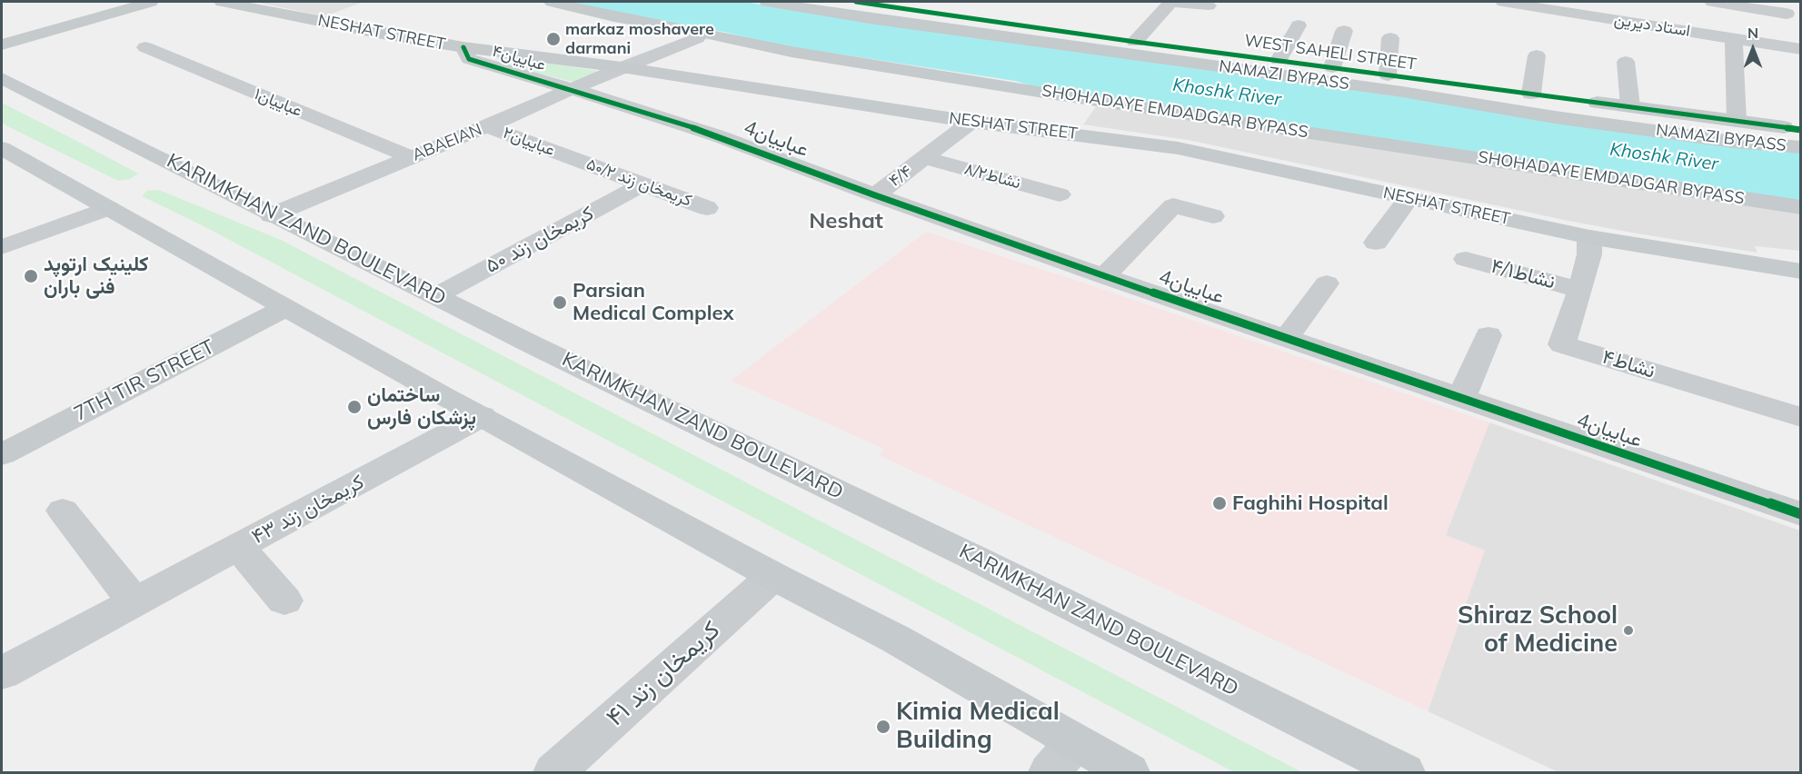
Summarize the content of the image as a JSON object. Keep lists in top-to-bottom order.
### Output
{
  "streets": {
    "main road": [
      "NESHAT STREET",
      "WEST SAHELI STREET",
      "NAMAZI BYPASS",
      "SHOHADAYE EMDADGAR BYPASS",
      "KARIMKHAN ZAND BOULEVARD",
      "7TH TIR STREET"
    ],
    "street": [
      "استاد دیرین",
      "عباییان۴",
      "عباییان۱",
      "عباییان4",
      "عباییان۲",
      "ABAEIAN",
      "۴/۴",
      "نشاط۸/۲",
      "کریمخان زند ۵۰/۲",
      "کریمخان زند ۵۰",
      "نشاط۴/۱",
      "نشاط۴",
      "کریمخان زند ۴۳",
      "کریمخان زند ۴۱"
    ]
  },
  "crossings": [
    ["NESHAT STREET", "عباییان۴"],
    ["NESHAT STREET", "ABAEIAN"],
    ["NESHAT STREET", "۴/۴"],
    ["NESHAT STREET", "نشاط۴"],
    ["عباییان۴", "عباییان4"],
    ["عباییان۴", "ABAEIAN"],
    ["عباییان۱", "ABAEIAN"],
    ["عباییان4", "ABAEIAN"],
    ["عباییان4", "۴/۴"],
    ["عباییان۲", "ABAEIAN"],
    ["عباییان۲", "کریمخان زند ۵۰/۲"],
    ["ABAEIAN", "KARIMKHAN ZAND BOULEVARD"],
    ["۴/۴", "نشاط۸/۲"],
    ["کریمخان زند ۵۰/۲", "کریمخان زند ۵۰"],
    ["KARIMKHAN ZAND BOULEVARD", "کریمخان زند ۵۰"],
    ["نشاط۴/۱", "نشاط۴"]
  ],
  "districts": ["Neshat"],
  "water": ["Khoshk River"],
  "places": [
    "markaz moshavere darmani",
    "کلینیک ارتوپد فنی باران",
    "Parsian Medical Complex",
    "ساختمان پزشکان فارس",
    "Faghihi Hospital",
    "Shiraz School of Medicine",
    "Kimia Medical Building"
  ],
  "north": "top"
}
